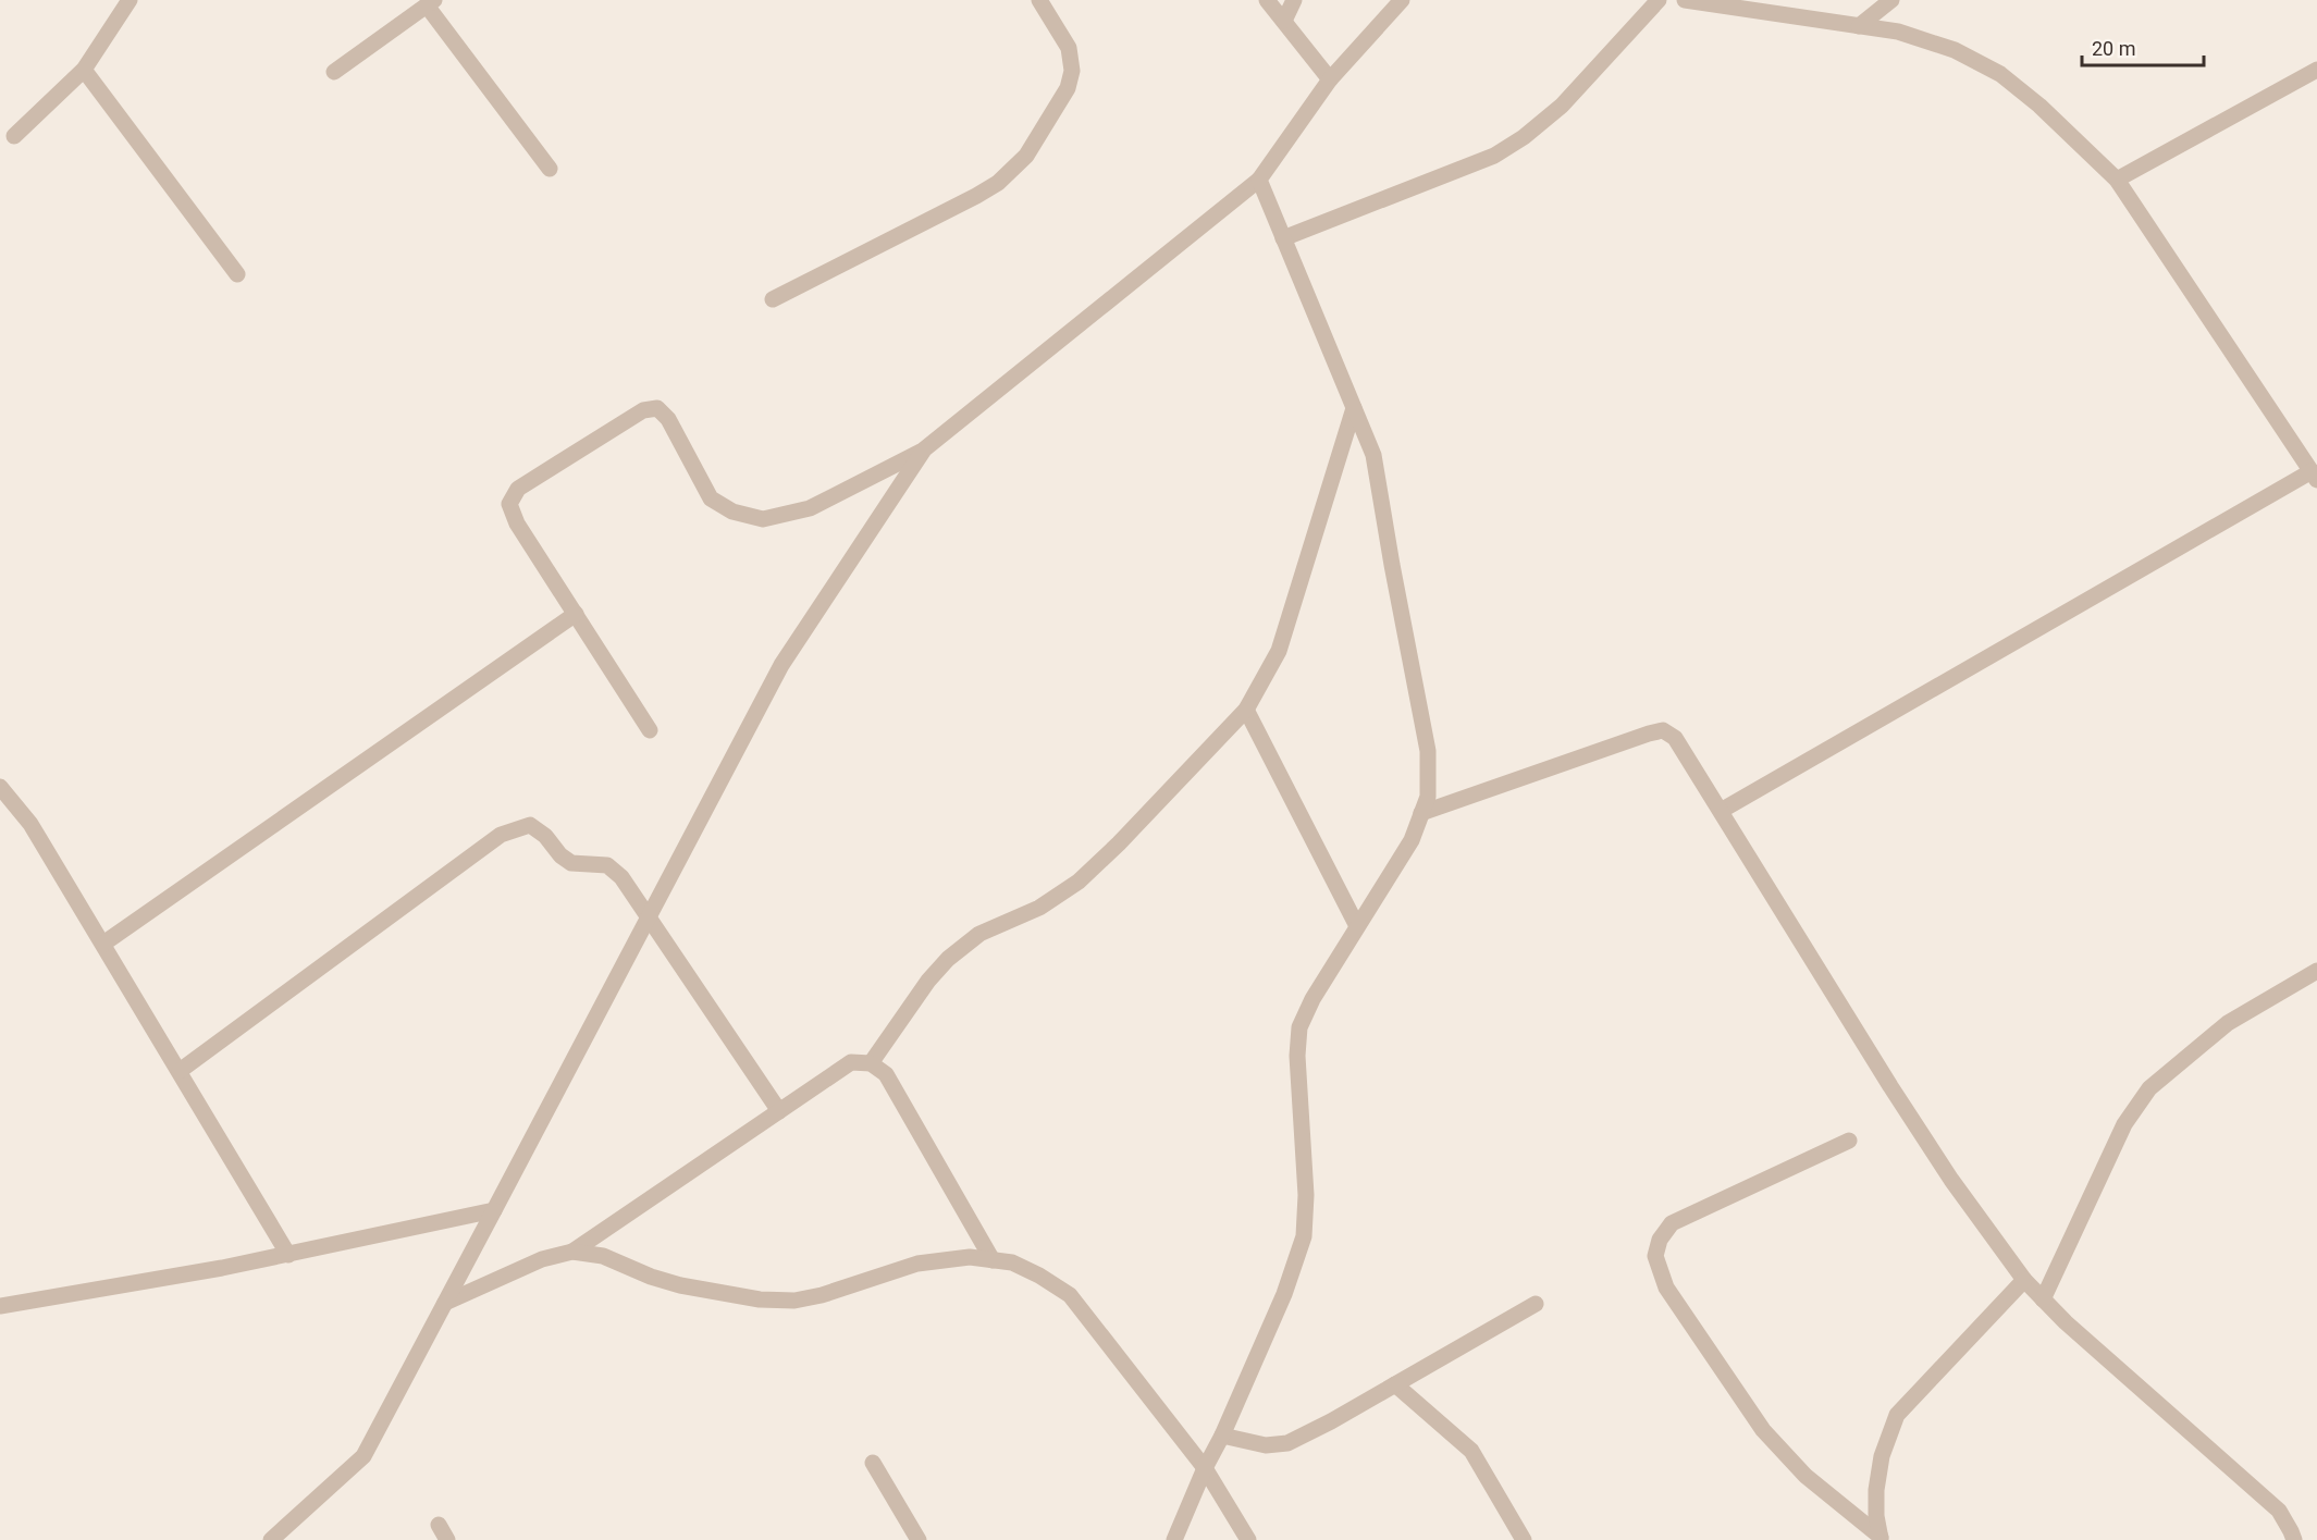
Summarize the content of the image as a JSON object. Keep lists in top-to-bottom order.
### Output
{
  "scale_bar": "20 m"
}
